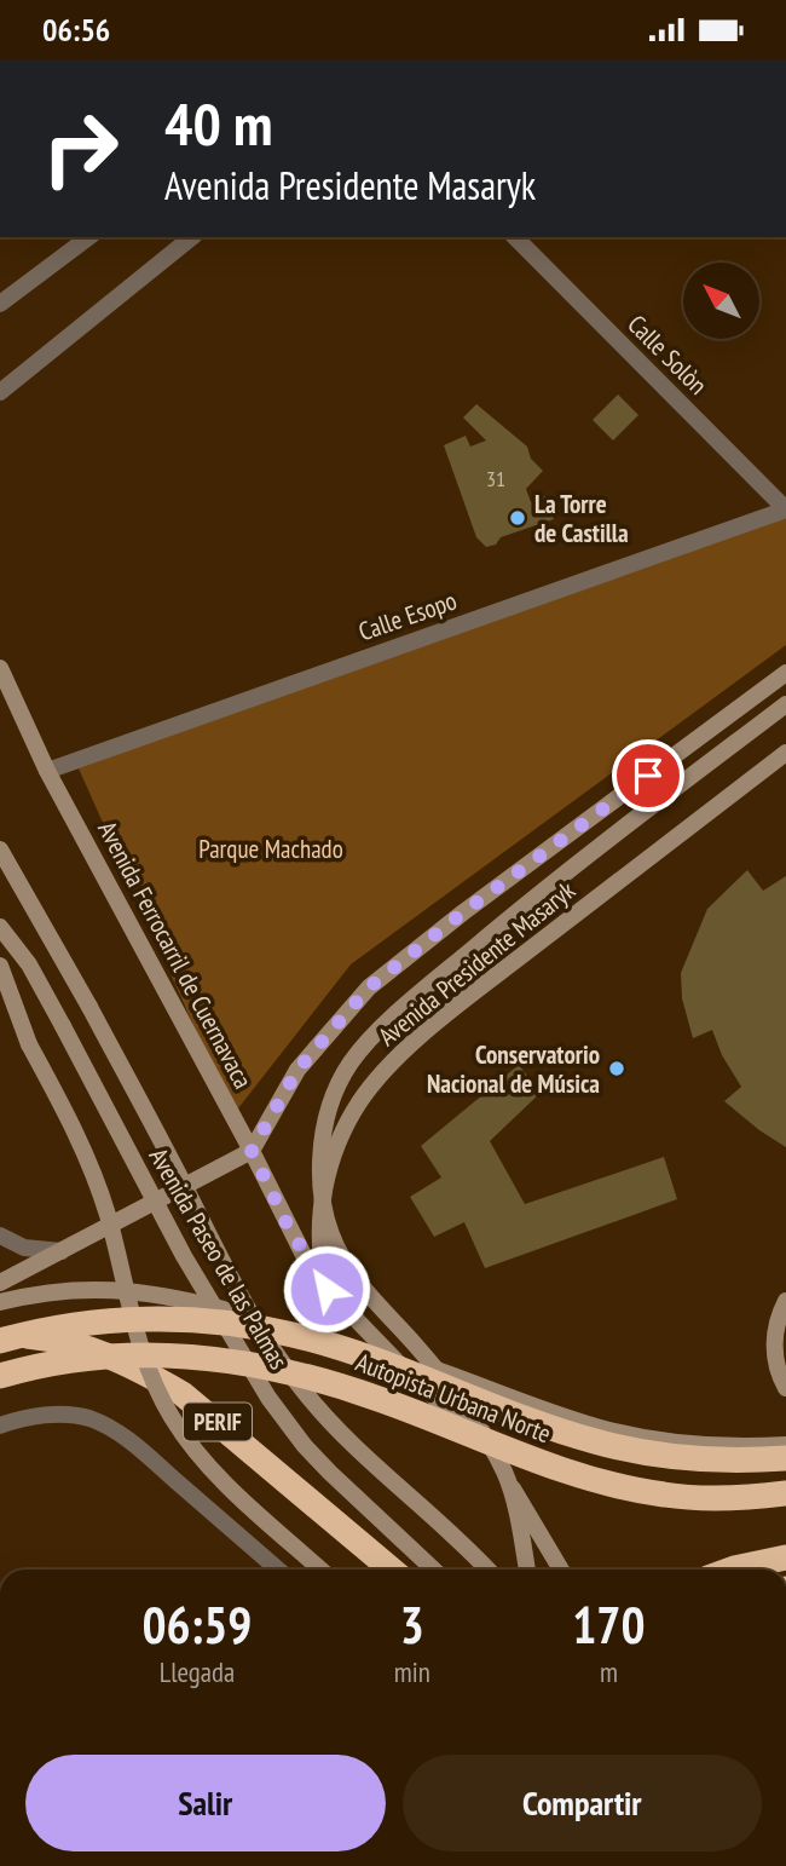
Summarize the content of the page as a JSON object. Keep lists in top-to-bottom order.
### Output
{
  "streets": {
    "highway": ["Autopista Urbana Norte", "PERIF"],
    "main road": ["Avenida Ferrocarril de Cuernavaca", "Avenida Presidente Masaryk", "Avenida Paseo de las Palmas"],
    "street": ["Calle Solòn", "Calle Esopo"]
  },
  "crossings": [
    ["Calle Solòn", "Calle Esopo"],
    ["Calle Esopo", "Avenida Ferrocarril de Cuernavaca"],
    ["Avenida Ferrocarril de Cuernavaca", "Avenida Presidente Masaryk"],
    ["Autopista Urbana Norte", "PERIF"]
  ],
  "parks": ["Parque Machado"],
  "places": ["La Torre de Castilla", "Conservatorio Nacional de Música"],
  "house_numbers": ["31"],
  "north": "top left",
  "page": {
    "status": "06:56",
    "turn": ["40 m", "Avenida Presidente Masaryk"],
    "eta": [
      "06:59",
      "Llegada",
      "3",
      "min",
      "170",
      "m"
    ],
    "buttons": ["Salir", "Compartir"]
  }
}
